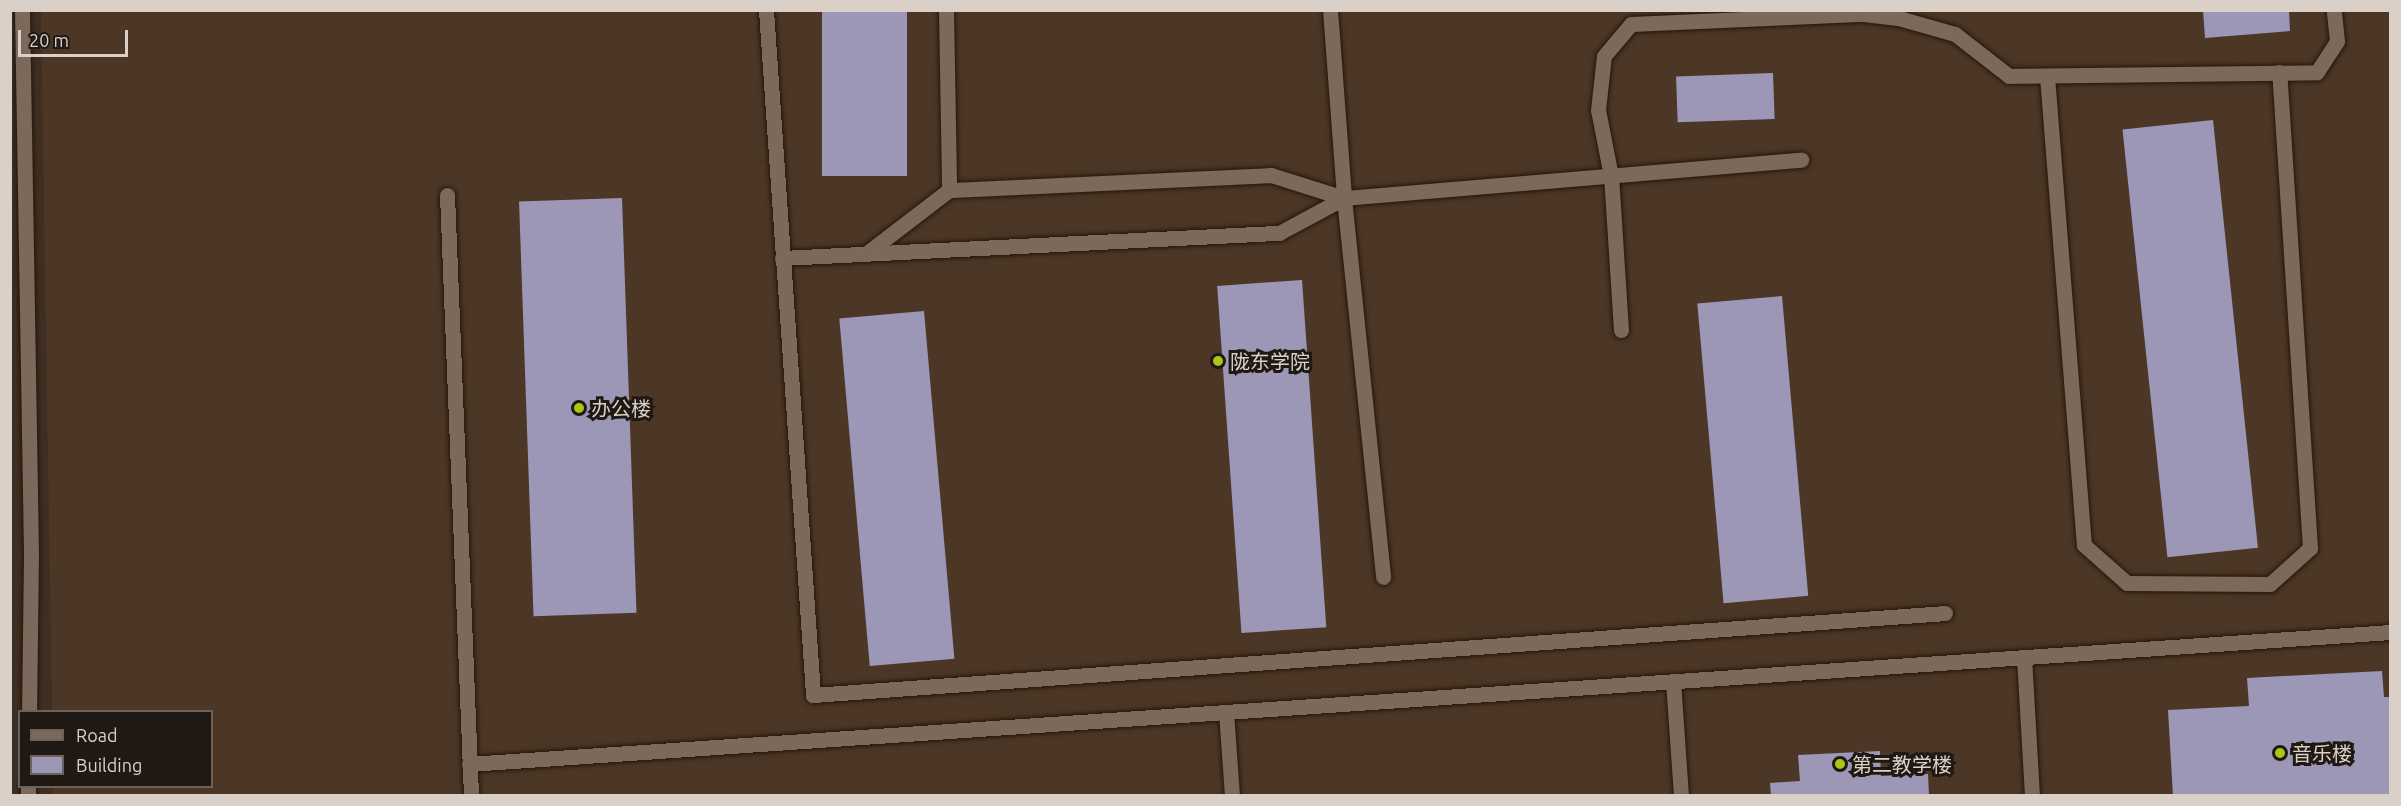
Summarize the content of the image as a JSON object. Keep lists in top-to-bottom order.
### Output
{
  "places": [
    "陇东学院",
    "办公楼",
    "音乐楼",
    "第二教学楼"
  ],
  "legend": ["Road", "Building"],
  "scale_bar": "20 m"
}
